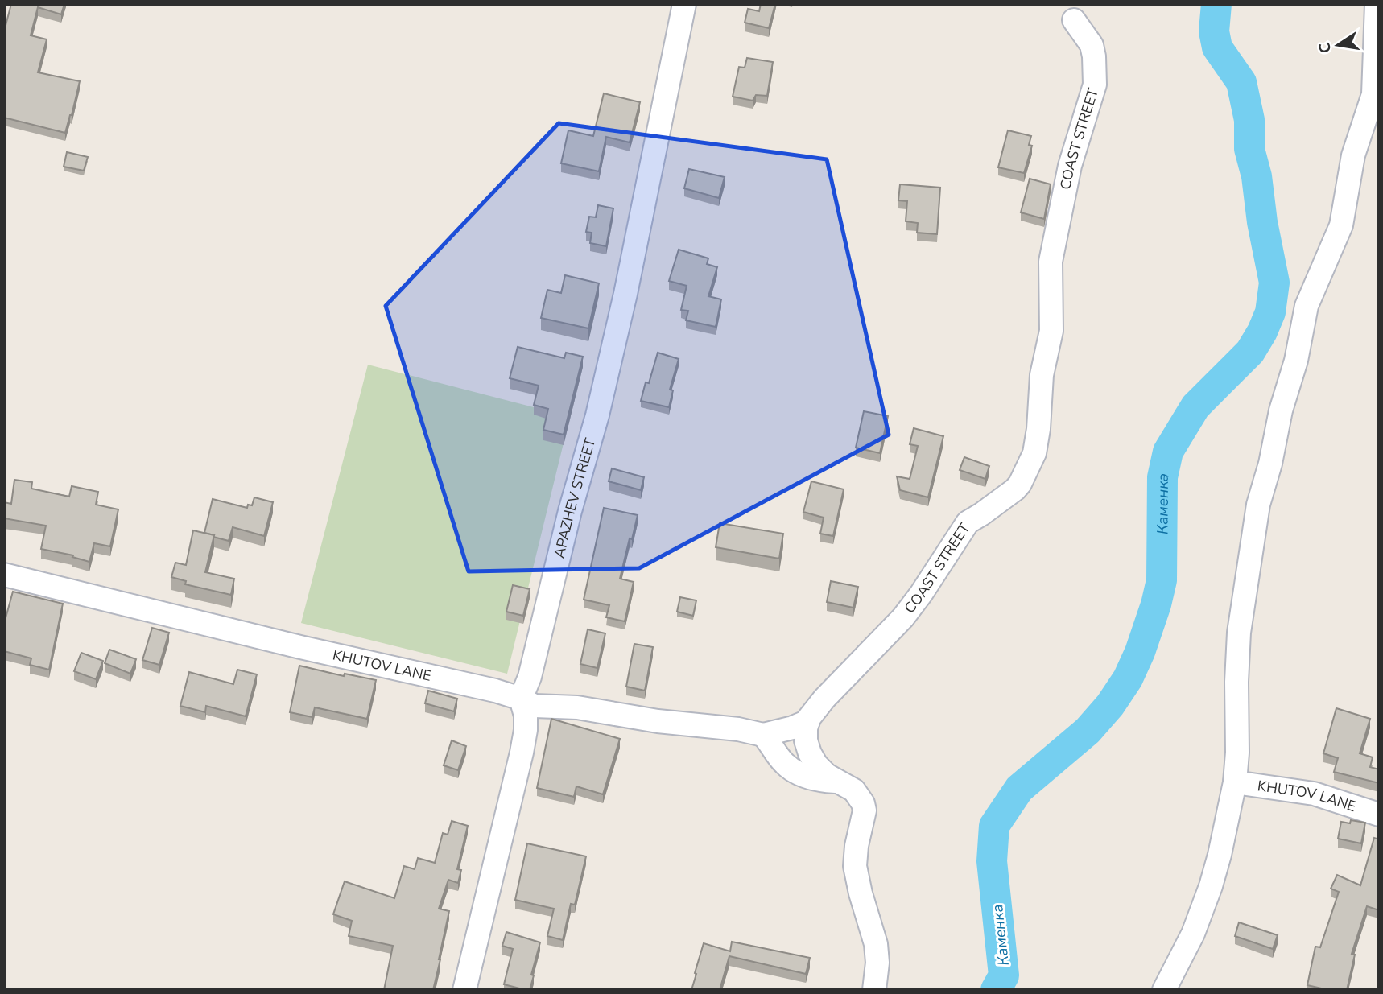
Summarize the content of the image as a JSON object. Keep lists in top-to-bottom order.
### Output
{
  "streets": {
    "street": ["COAST STREET", "APAZHEV STREET", "KHUTOV LANE"]
  },
  "crossings": [
    ["APAZHEV STREET", "KHUTOV LANE"]
  ],
  "water": ["Каменка"],
  "north": "left"
}
